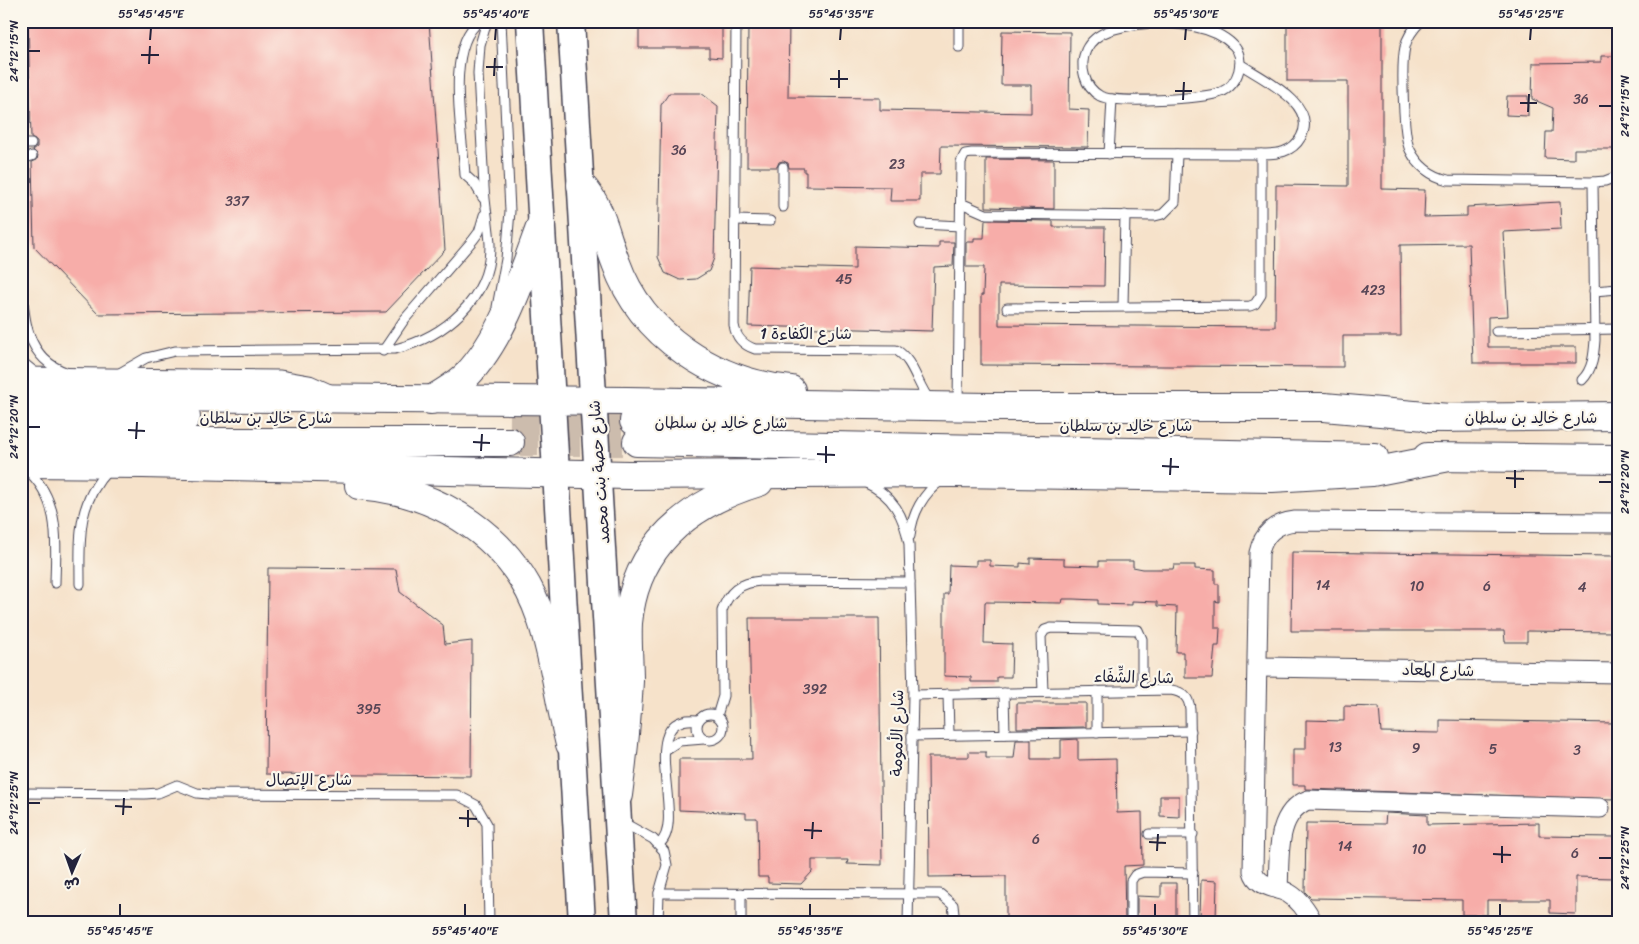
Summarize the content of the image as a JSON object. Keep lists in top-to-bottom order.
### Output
{
  "streets": {
    "main road": ["شارع خالِد بن سلطان", "شارع حصة بنت محمد"],
    "street": ["شارع المعاد"],
    "lane": [
      "شارع الكَفاءة 1",
      "شارع الشِّفَاء",
      "شارع الأمومة",
      "شارع الإتصال"
    ]
  },
  "crossings": [
    ["شارع الشِّفَاء", "شارع الأمومة"]
  ],
  "house_numbers": [
    "36",
    "36",
    "23",
    "337",
    "45",
    "423",
    "14",
    "10",
    "6",
    "4",
    "392",
    "395",
    "13",
    "9",
    "5",
    "3",
    "6",
    "14",
    "10",
    "6"
  ],
  "north": "bottom",
  "coordinates": [
    "55°45'45\"E",
    "55°45'40\"E",
    "55°45'35\"E",
    "55°45'30\"E",
    "55°45'25\"E",
    "24°12'15\"N",
    "24°12'20\"N",
    "24°12'25\"N"
  ]
}
